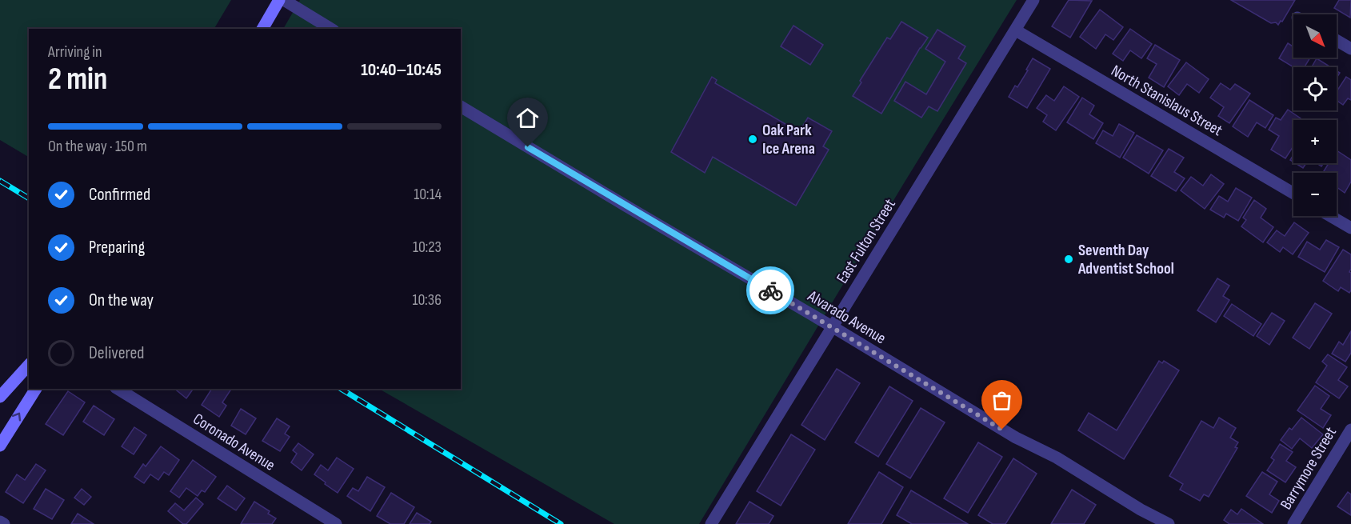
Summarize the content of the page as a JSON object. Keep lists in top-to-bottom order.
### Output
{
  "streets": {
    "street": [
      "North Stanislaus Street",
      "East Fulton Street",
      "Alvarado Avenue",
      "Coronado Avenue",
      "Barrymore Street"
    ]
  },
  "crossings": [
    ["North Stanislaus Street", "East Fulton Street"],
    ["East Fulton Street", "Alvarado Avenue"]
  ],
  "places": ["Oak Park Ice Arena", "Seventh Day Adventist School"],
  "north": "bottom right",
  "page": {
    "map_buttons": ["+", "−"],
    "heading": ["2 min", "Arriving in", "10:40–10:45"],
    "bar": "On the way · 150 m",
    "list": [
      ["Confirmed", "10:14"],
      ["Preparing", "10:23"],
      ["On the way", "10:36"],
      "Delivered"
    ]
  }
}
